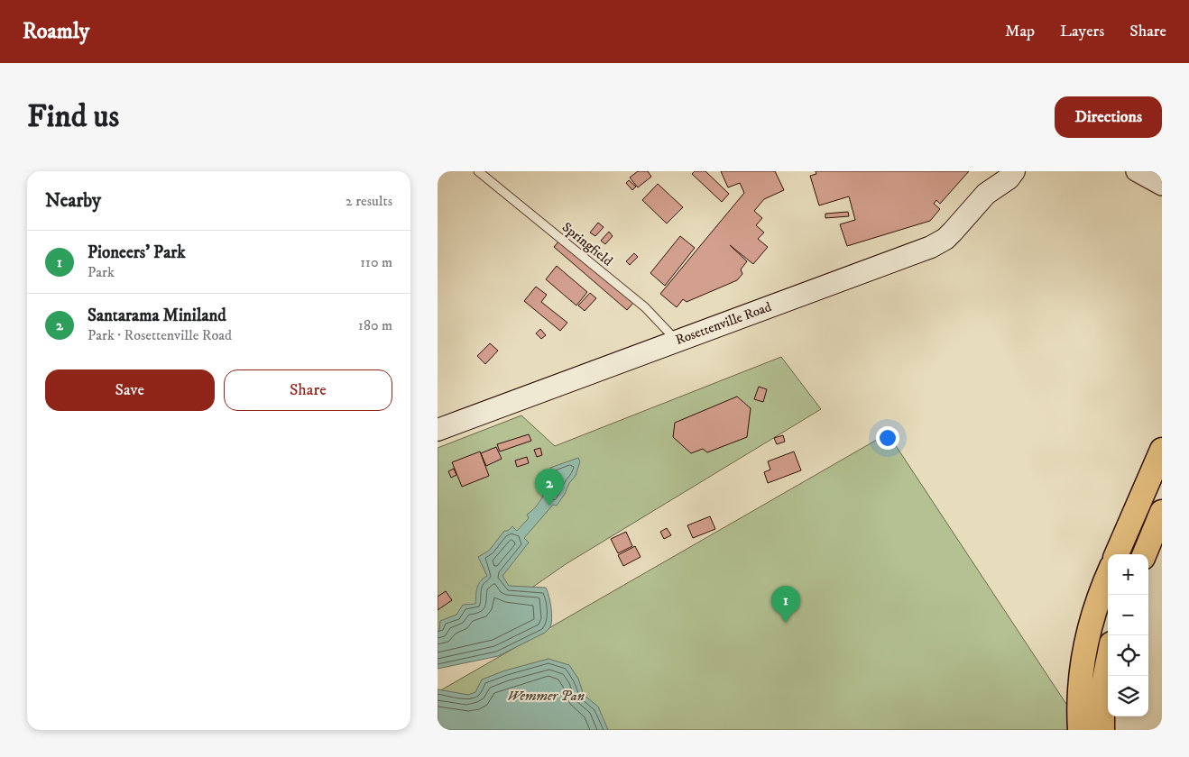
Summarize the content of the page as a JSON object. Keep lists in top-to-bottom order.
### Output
{
  "streets": {
    "main road": ["Rosettenville Road"],
    "lane": ["Springfield"]
  },
  "crossings": [
    ["Springfield", "Rosettenville Road"]
  ],
  "water": ["Wemmer Pan"],
  "page": {
    "header": "Roamly",
    "nav": ["Map", "Layers", "Share"],
    "buttons": [
      "Directions",
      ["Save", "Share"]
    ],
    "title": "Find us",
    "heading": ["Nearby", "2 results"],
    "list": [
      {
        "mark": "1",
        "name": "Pioneers' Park",
        "note": "Park",
        "value": "110 m"
      },
      {
        "mark": "2",
        "name": "Santarama Miniland",
        "note": "Park · Rosettenville Road",
        "value": "180 m"
      }
    ],
    "pins": ["2", "1"],
    "map_buttons": ["+", "−"]
  }
}
